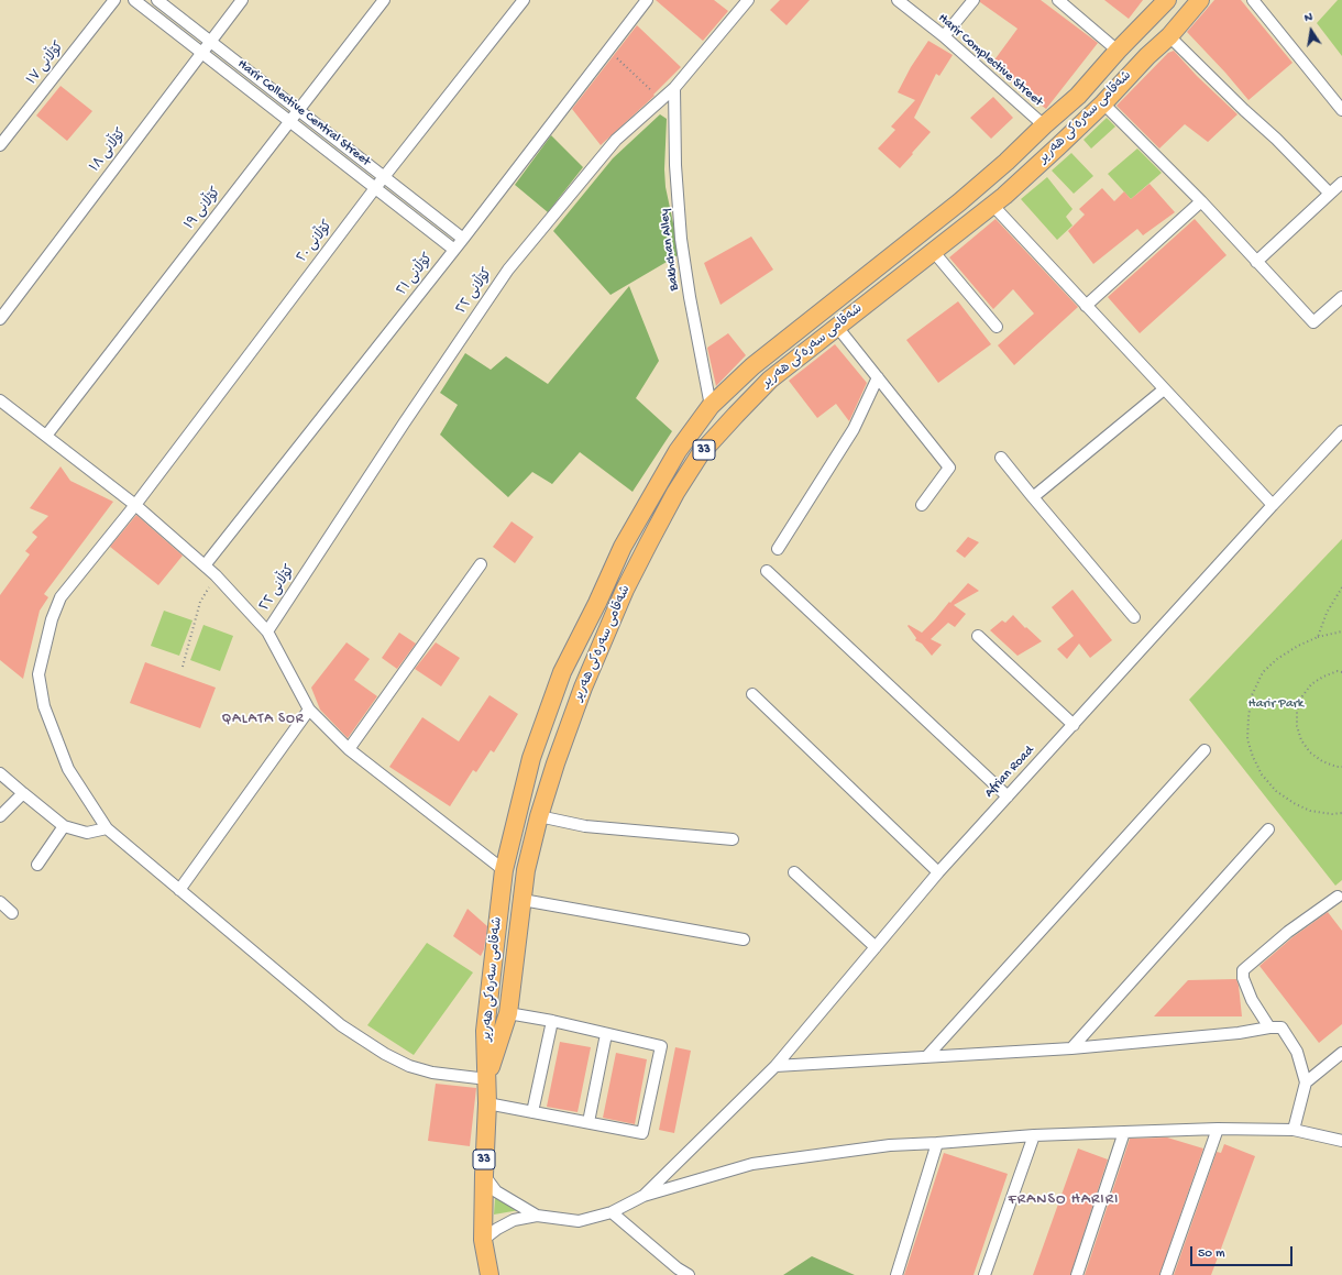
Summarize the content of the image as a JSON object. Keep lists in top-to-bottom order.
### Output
{
  "streets": {
    "main road": ["شەقامی سەرەکی هەریر", "33"],
    "street": [
      "Harir Complective Street",
      "کۆڵانی ١٧",
      "Harir Collective Central Street",
      "کۆڵانی ١٨",
      "کۆڵانی ١٩",
      "کۆڵانی ٢٠",
      "Bakhchan Alley",
      "کۆڵانی ٢١",
      "کۆڵانی ٢٢",
      "Afrian Road"
    ]
  },
  "crossings": [
    ["Harir Complective Street", "شەقامی سەرەکی هەریر"],
    ["Harir Collective Central Street", "کۆڵانی ١٨"],
    ["Harir Collective Central Street", "کۆڵانی ١٩"],
    ["Harir Collective Central Street", "کۆڵانی ٢٠"],
    ["Harir Collective Central Street", "کۆڵانی ٢١"],
    ["شەقامی سەرەکی هەریر", "کۆڵانی ٢٠"],
    ["شەقامی سەرەکی هەریر", "Bakhchan Alley"],
    ["شەقامی سەرەکی هەریر", "33"],
    ["کۆڵانی ٢٠", "33"],
    ["Bakhchan Alley", "کۆڵانی ٢٢"]
  ],
  "districts": ["QALATA SOR", "FRANSO HARIRI"],
  "parks": ["Harir Park"],
  "scale_bar": "50 m",
  "north": "top"
}
